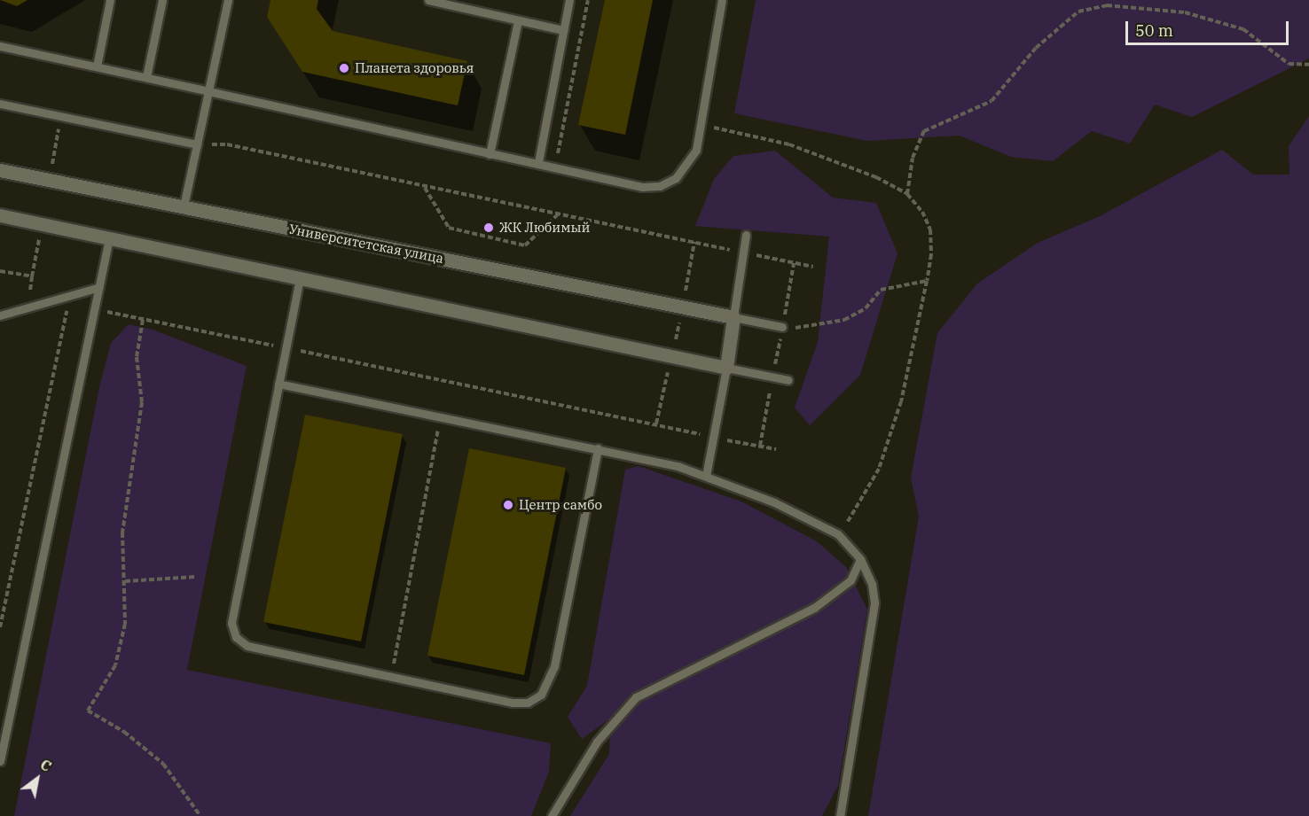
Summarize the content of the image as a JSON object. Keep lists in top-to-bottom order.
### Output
{
  "streets": {
    "street": ["Университетская улица"]
  },
  "places": ["Планета здоровья", "ЖК Любимый", "Центр самбо"],
  "scale_bar": "50 m",
  "north": "top right"
}
